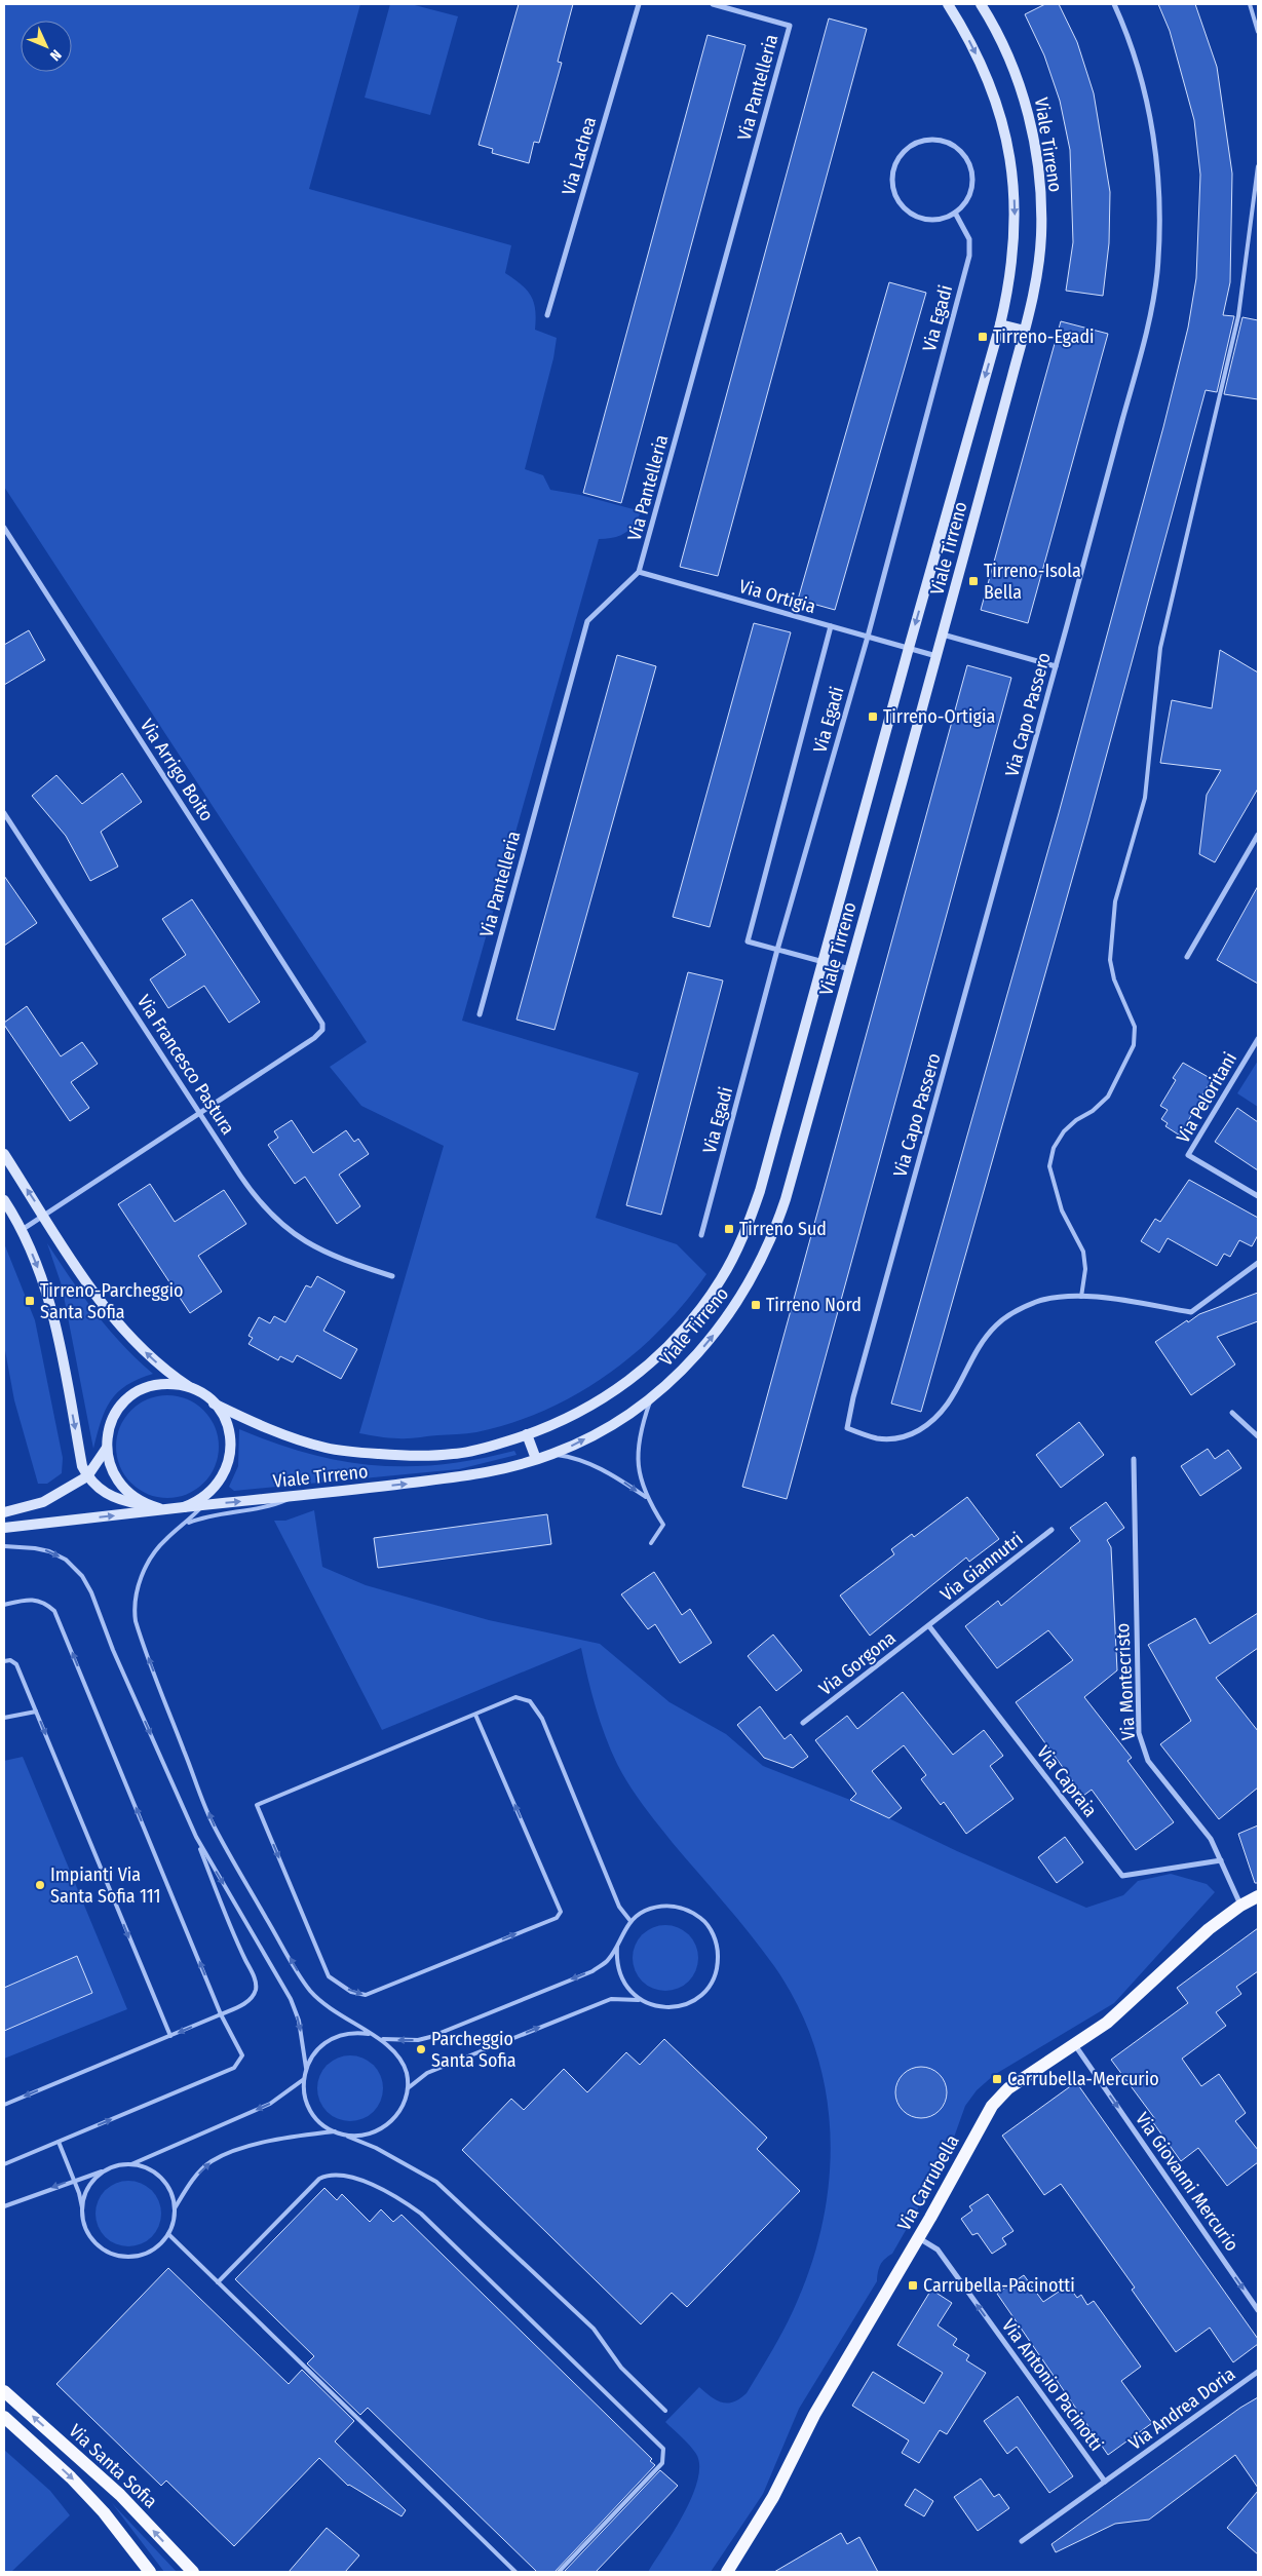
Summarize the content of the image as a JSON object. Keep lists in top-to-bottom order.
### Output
{
  "streets": {
    "main road": ["Via Carrubella", "Via Santa Sofia"],
    "street": [
      "Via Pantelleria",
      "Viale Tirreno",
      "Via Lachea",
      "Via Egadi",
      "Via Ortigia",
      "Via Capo Passero",
      "Via Arrigo Boito",
      "Via Francesco Pastura",
      "Via Peloritani",
      "Via Giannutri",
      "Via Gorgona",
      "Via Montecristo",
      "Via Capraia",
      "Via Giovanni Mercurio",
      "Via Antonio Pacinotti",
      "Via Andrea Doria"
    ]
  },
  "crossings": [
    ["Via Pantelleria", "Via Ortigia"],
    ["Viale Tirreno", "Via Ortigia"],
    ["Via Egadi", "Via Ortigia"],
    ["Via Arrigo Boito", "Via Francesco Pastura"],
    ["Via Giannutri", "Via Gorgona"],
    ["Via Giannutri", "Via Capraia"],
    ["Via Gorgona", "Via Capraia"],
    ["Via Montecristo", "Via Capraia"],
    ["Via Montecristo", "Via Carrubella"],
    ["Via Giovanni Mercurio", "Via Carrubella"],
    ["Via Carrubella", "Via Antonio Pacinotti"],
    ["Via Antonio Pacinotti", "Via Andrea Doria"]
  ],
  "one_way": ["Via Giovanni Mercurio", "Via Antonio Pacinotti"],
  "places": {
    "transit": [
      "Tirreno-Egadi",
      "Tirreno-Isola Bella",
      "Tirreno-Ortigia",
      "Tirreno Sud",
      "Tirreno-Parcheggio Santa Sofia",
      "Tirreno Nord",
      "Carrubella-Mercurio",
      "Carrubella-Pacinotti"
    ],
    "other": ["Impianti Via Santa Sofia 111", "Parcheggio Santa Sofia"]
  },
  "north": "bottom right"
}
